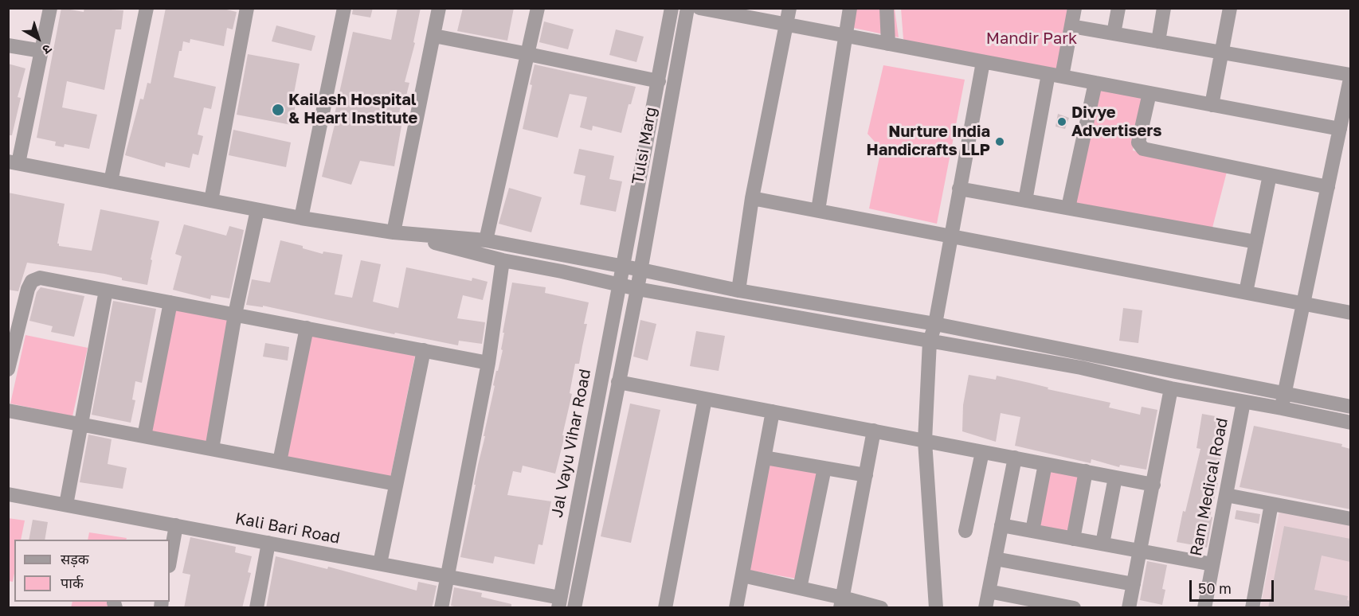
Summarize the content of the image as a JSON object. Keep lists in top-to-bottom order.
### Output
{
  "streets": {
    "street": [
      "Tulsi Marg",
      "Jal Vayu Vihar Road",
      "Ram Medical Road",
      "Kali Bari Road"
    ]
  },
  "crossings": [
    ["Tulsi Marg", "Jal Vayu Vihar Road"],
    ["Jal Vayu Vihar Road", "Kali Bari Road"]
  ],
  "parks": ["Mandir Park"],
  "places": ["Kailash Hospital & Heart Institute", "Divye Advertisers", "Nurture India Handicrafts LLP"],
  "legend": ["सड़क", "पार्क"],
  "scale_bar": "50 m",
  "north": "bottom right"
}
